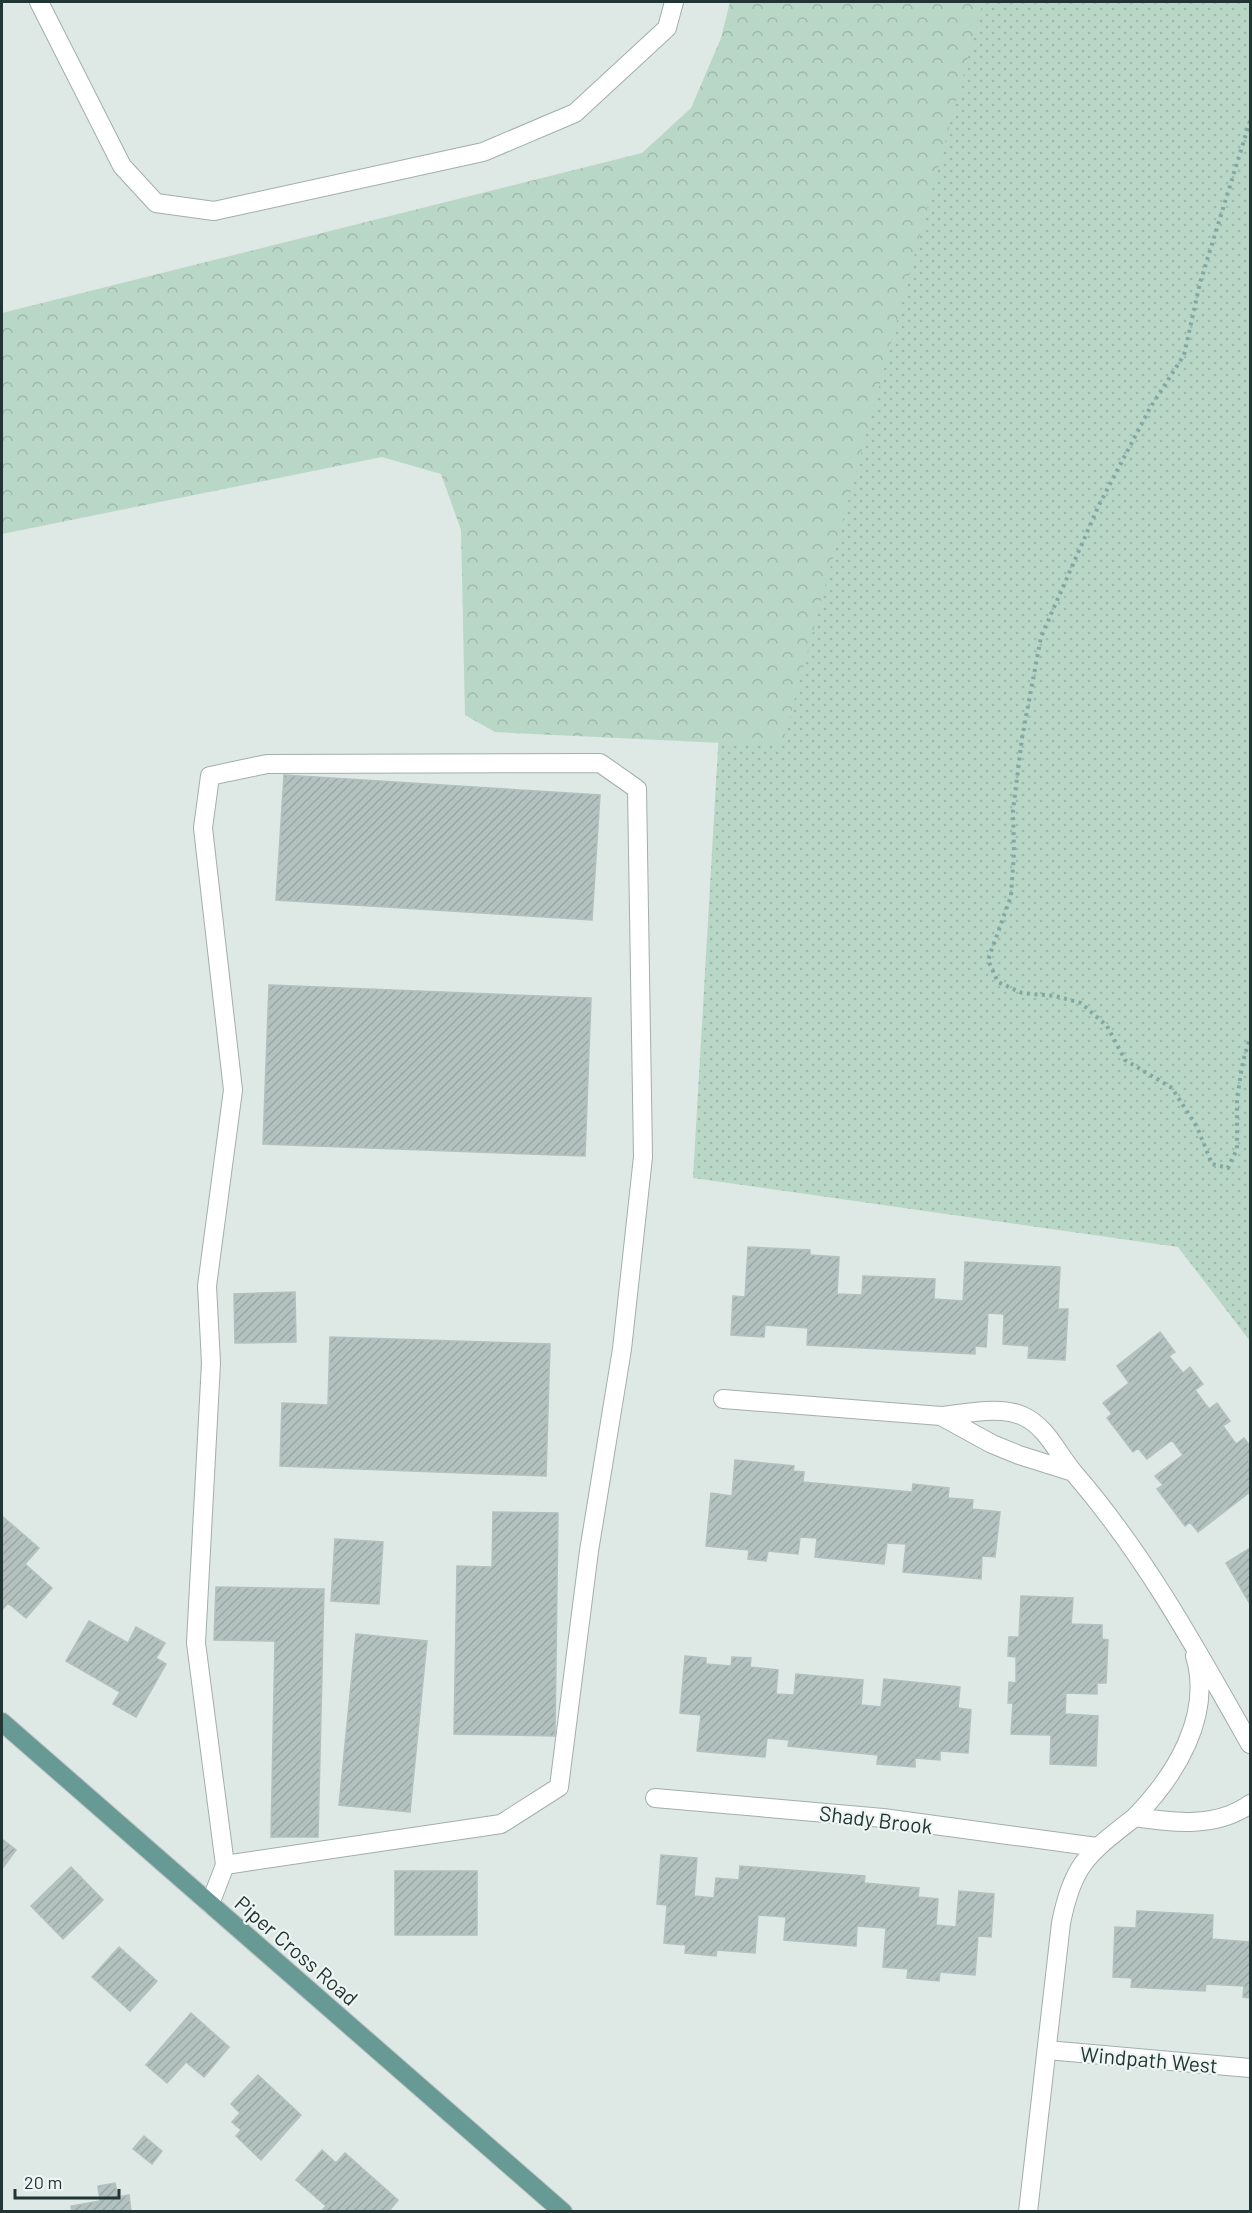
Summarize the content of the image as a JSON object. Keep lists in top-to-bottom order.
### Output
{
  "streets": {
    "main road": ["Piper Cross Road"],
    "street": ["Shady Brook", "Windpath West"]
  },
  "scale_bar": "20 m"
}
